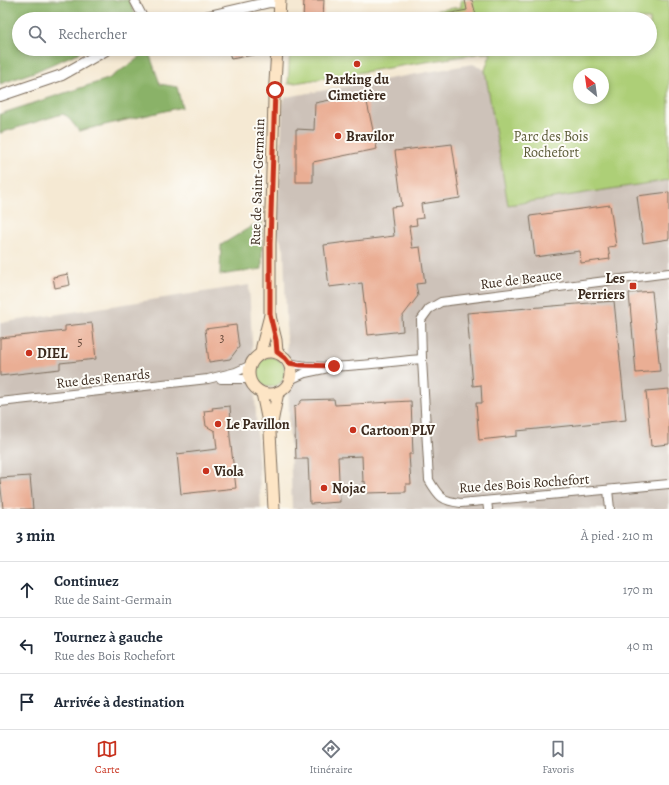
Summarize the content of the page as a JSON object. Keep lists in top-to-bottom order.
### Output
{
  "streets": {
    "main road": ["Rue de Saint-Germain"],
    "street": ["Rue de Beauce", "Rue des Renards", "Rue des Bois Rochefort"]
  },
  "crossings": [
    ["Rue de Saint-Germain", "Rue des Renards"],
    ["Rue de Beauce", "Rue des Bois Rochefort"]
  ],
  "parks": ["Parc des Bois Rochefort"],
  "places": {
    "other": [
      "Parking du Cimetière",
      "Bravilor",
      "DIEL",
      "Le Pavillon",
      "Cartoon PLV",
      "Viola",
      "Nojac"
    ],
    "transit": ["Les Perriers"]
  },
  "house_numbers": ["3", "5"],
  "north": "top left",
  "page": {
    "search": "Rechercher",
    "heading": ["3 min", "À pied · 210 m"],
    "list": [
      ["Continuez", "Rue de Saint-Germain", "170 m"],
      ["Tournez à gauche", "Rue des Bois Rochefort", "40 m"],
      "Arrivée à destination"
    ],
    "nav": ["Carte", "Itinéraire", "Favoris"]
  }
}
